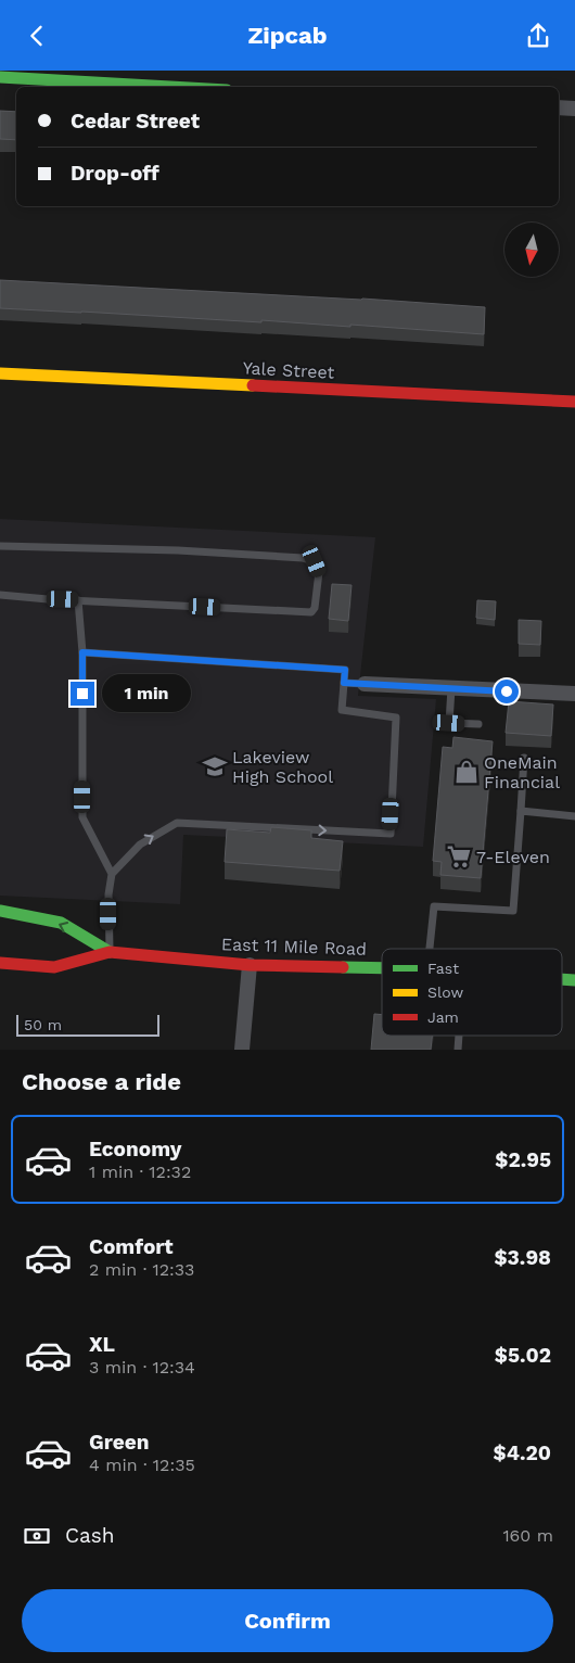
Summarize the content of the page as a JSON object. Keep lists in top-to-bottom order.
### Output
{
  "streets": {
    "street": ["Yale Street", "East 11 Mile Road"]
  },
  "places": {
    "school or university": ["Lakeview High School"],
    "shop": ["OneMain Financial"],
    "supermarket": ["7-Eleven"]
  },
  "legend": ["Fast", "Slow", "Jam"],
  "scale_bar": "50 m",
  "north": "bottom",
  "page": {
    "header": "Zipcab",
    "banner": ["Cedar Street", "Drop-off"],
    "bubble": "1 min",
    "scale": "50 m",
    "heading": "Choose a ride",
    "list": [
      {
        "name": "Economy",
        "note": "1 min · 12:32",
        "value": "$2.95"
      },
      {
        "name": "Comfort",
        "note": "2 min · 12:33",
        "value": "$3.98"
      },
      {
        "name": "XL",
        "note": "3 min · 12:34",
        "value": "$5.02"
      },
      {
        "name": "Green",
        "note": "4 min · 12:35",
        "value": "$4.20"
      }
    ],
    "pay": ["Cash", "160 m"],
    "buttons": "Confirm"
  }
}
